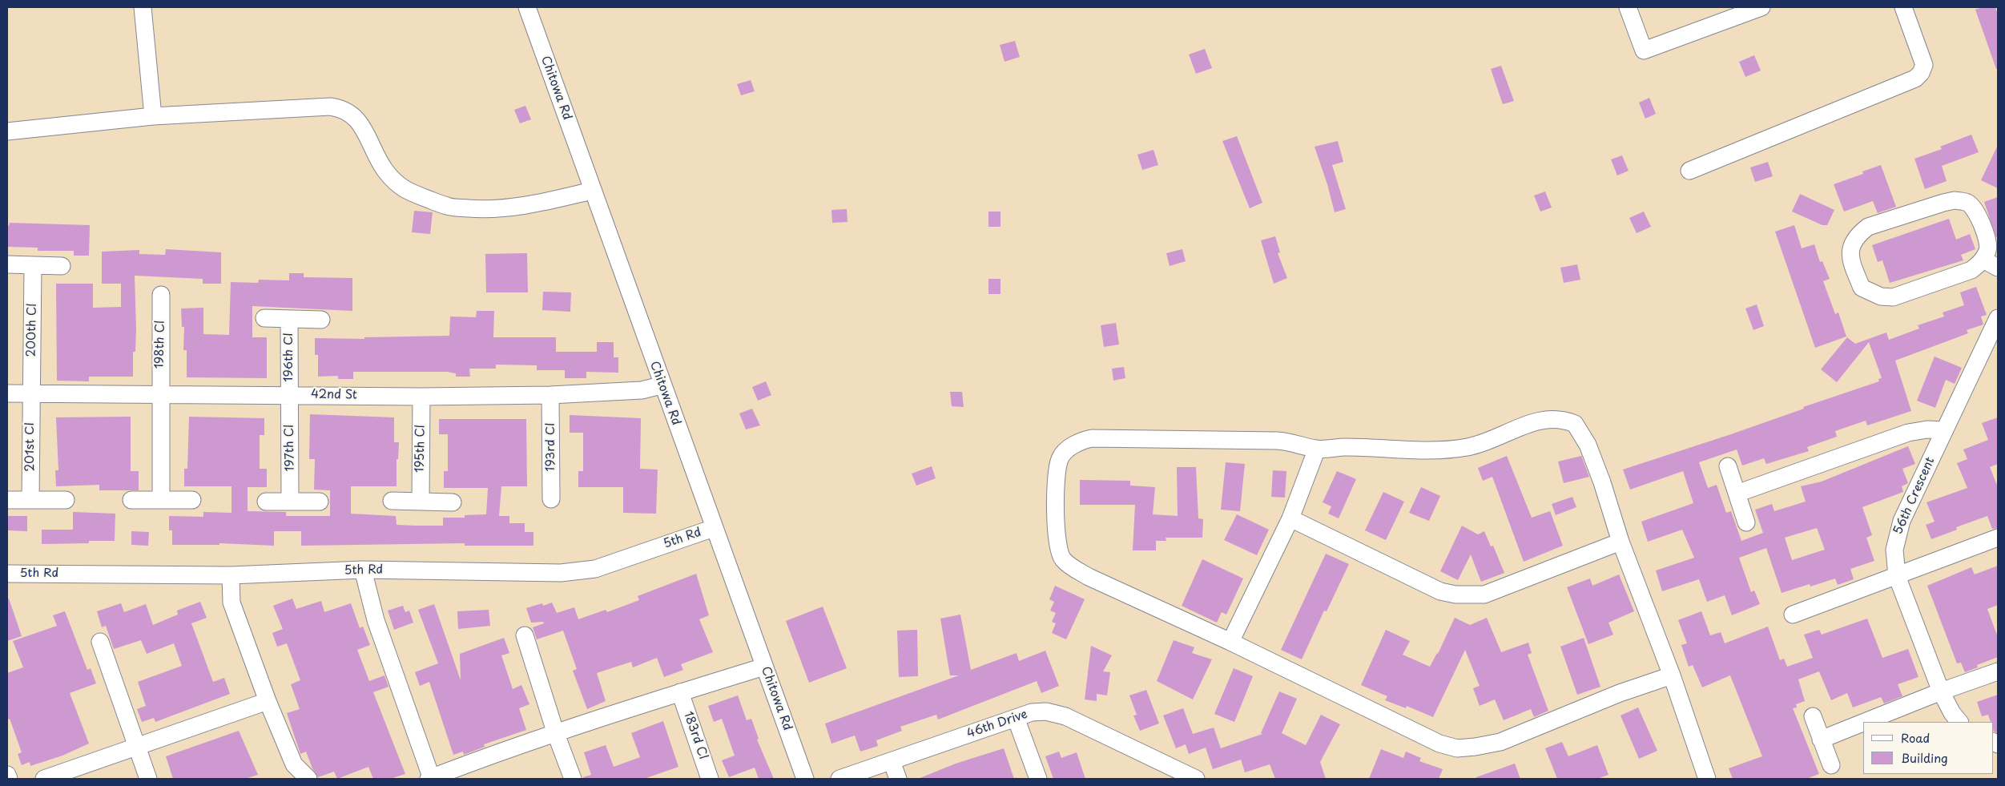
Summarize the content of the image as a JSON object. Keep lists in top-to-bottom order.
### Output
{
  "streets": {
    "street": [
      "Chitowa Rd",
      "200th Cl",
      "198th Cl",
      "196th Cl",
      "42nd St",
      "201st Cl",
      "193rd Cl",
      "197th Cl",
      "195th Cl",
      "56th Crescent",
      "5th Rd",
      "46th Drive",
      "183rd Cl"
    ]
  },
  "crossings": [
    ["Chitowa Rd", "42nd St"],
    ["Chitowa Rd", "5th Rd"],
    ["200th Cl", "42nd St"],
    ["200th Cl", "201st Cl"],
    ["198th Cl", "42nd St"],
    ["196th Cl", "42nd St"],
    ["196th Cl", "197th Cl"],
    ["42nd St", "201st Cl"],
    ["42nd St", "193rd Cl"],
    ["42nd St", "197th Cl"],
    ["42nd St", "195th Cl"]
  ],
  "legend": ["Road", "Building"]
}
